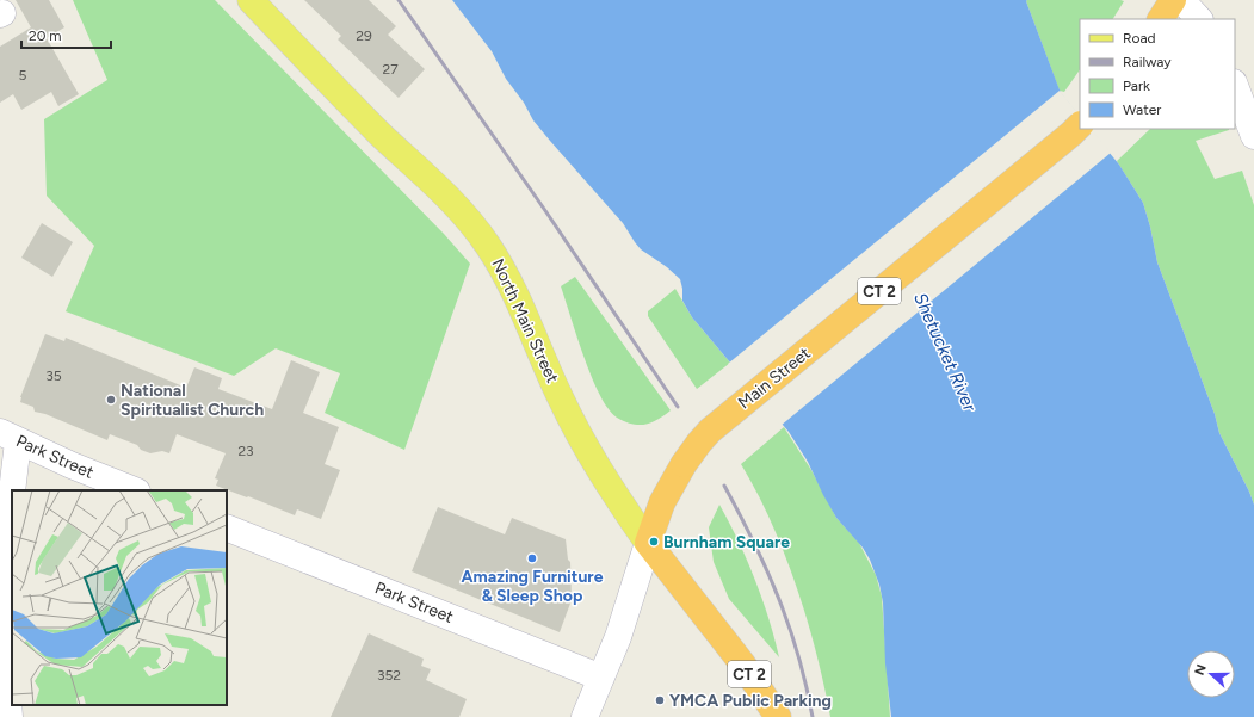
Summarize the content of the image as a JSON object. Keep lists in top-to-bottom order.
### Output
{
  "streets": {
    "highway": ["CT 2", "Main Street"],
    "main road": ["North Main Street"],
    "street": ["Park Street"]
  },
  "crossings": [
    ["CT 2", "North Main Street"],
    ["CT 2", "Main Street"],
    ["North Main Street", "Main Street"],
    ["Main Street", "Park Street"]
  ],
  "water": ["Shetucket River"],
  "places": [
    "National Spiritualist Church",
    "Burnham Square",
    "Amazing Furniture & Sleep Shop",
    "YMCA Public Parking"
  ],
  "house_numbers": [
    "29",
    "27",
    "5",
    "35",
    "23",
    "352"
  ],
  "legend": [
    "Road",
    "Railway",
    "Park",
    "Water"
  ],
  "scale_bar": "20 m",
  "north": "left"
}
